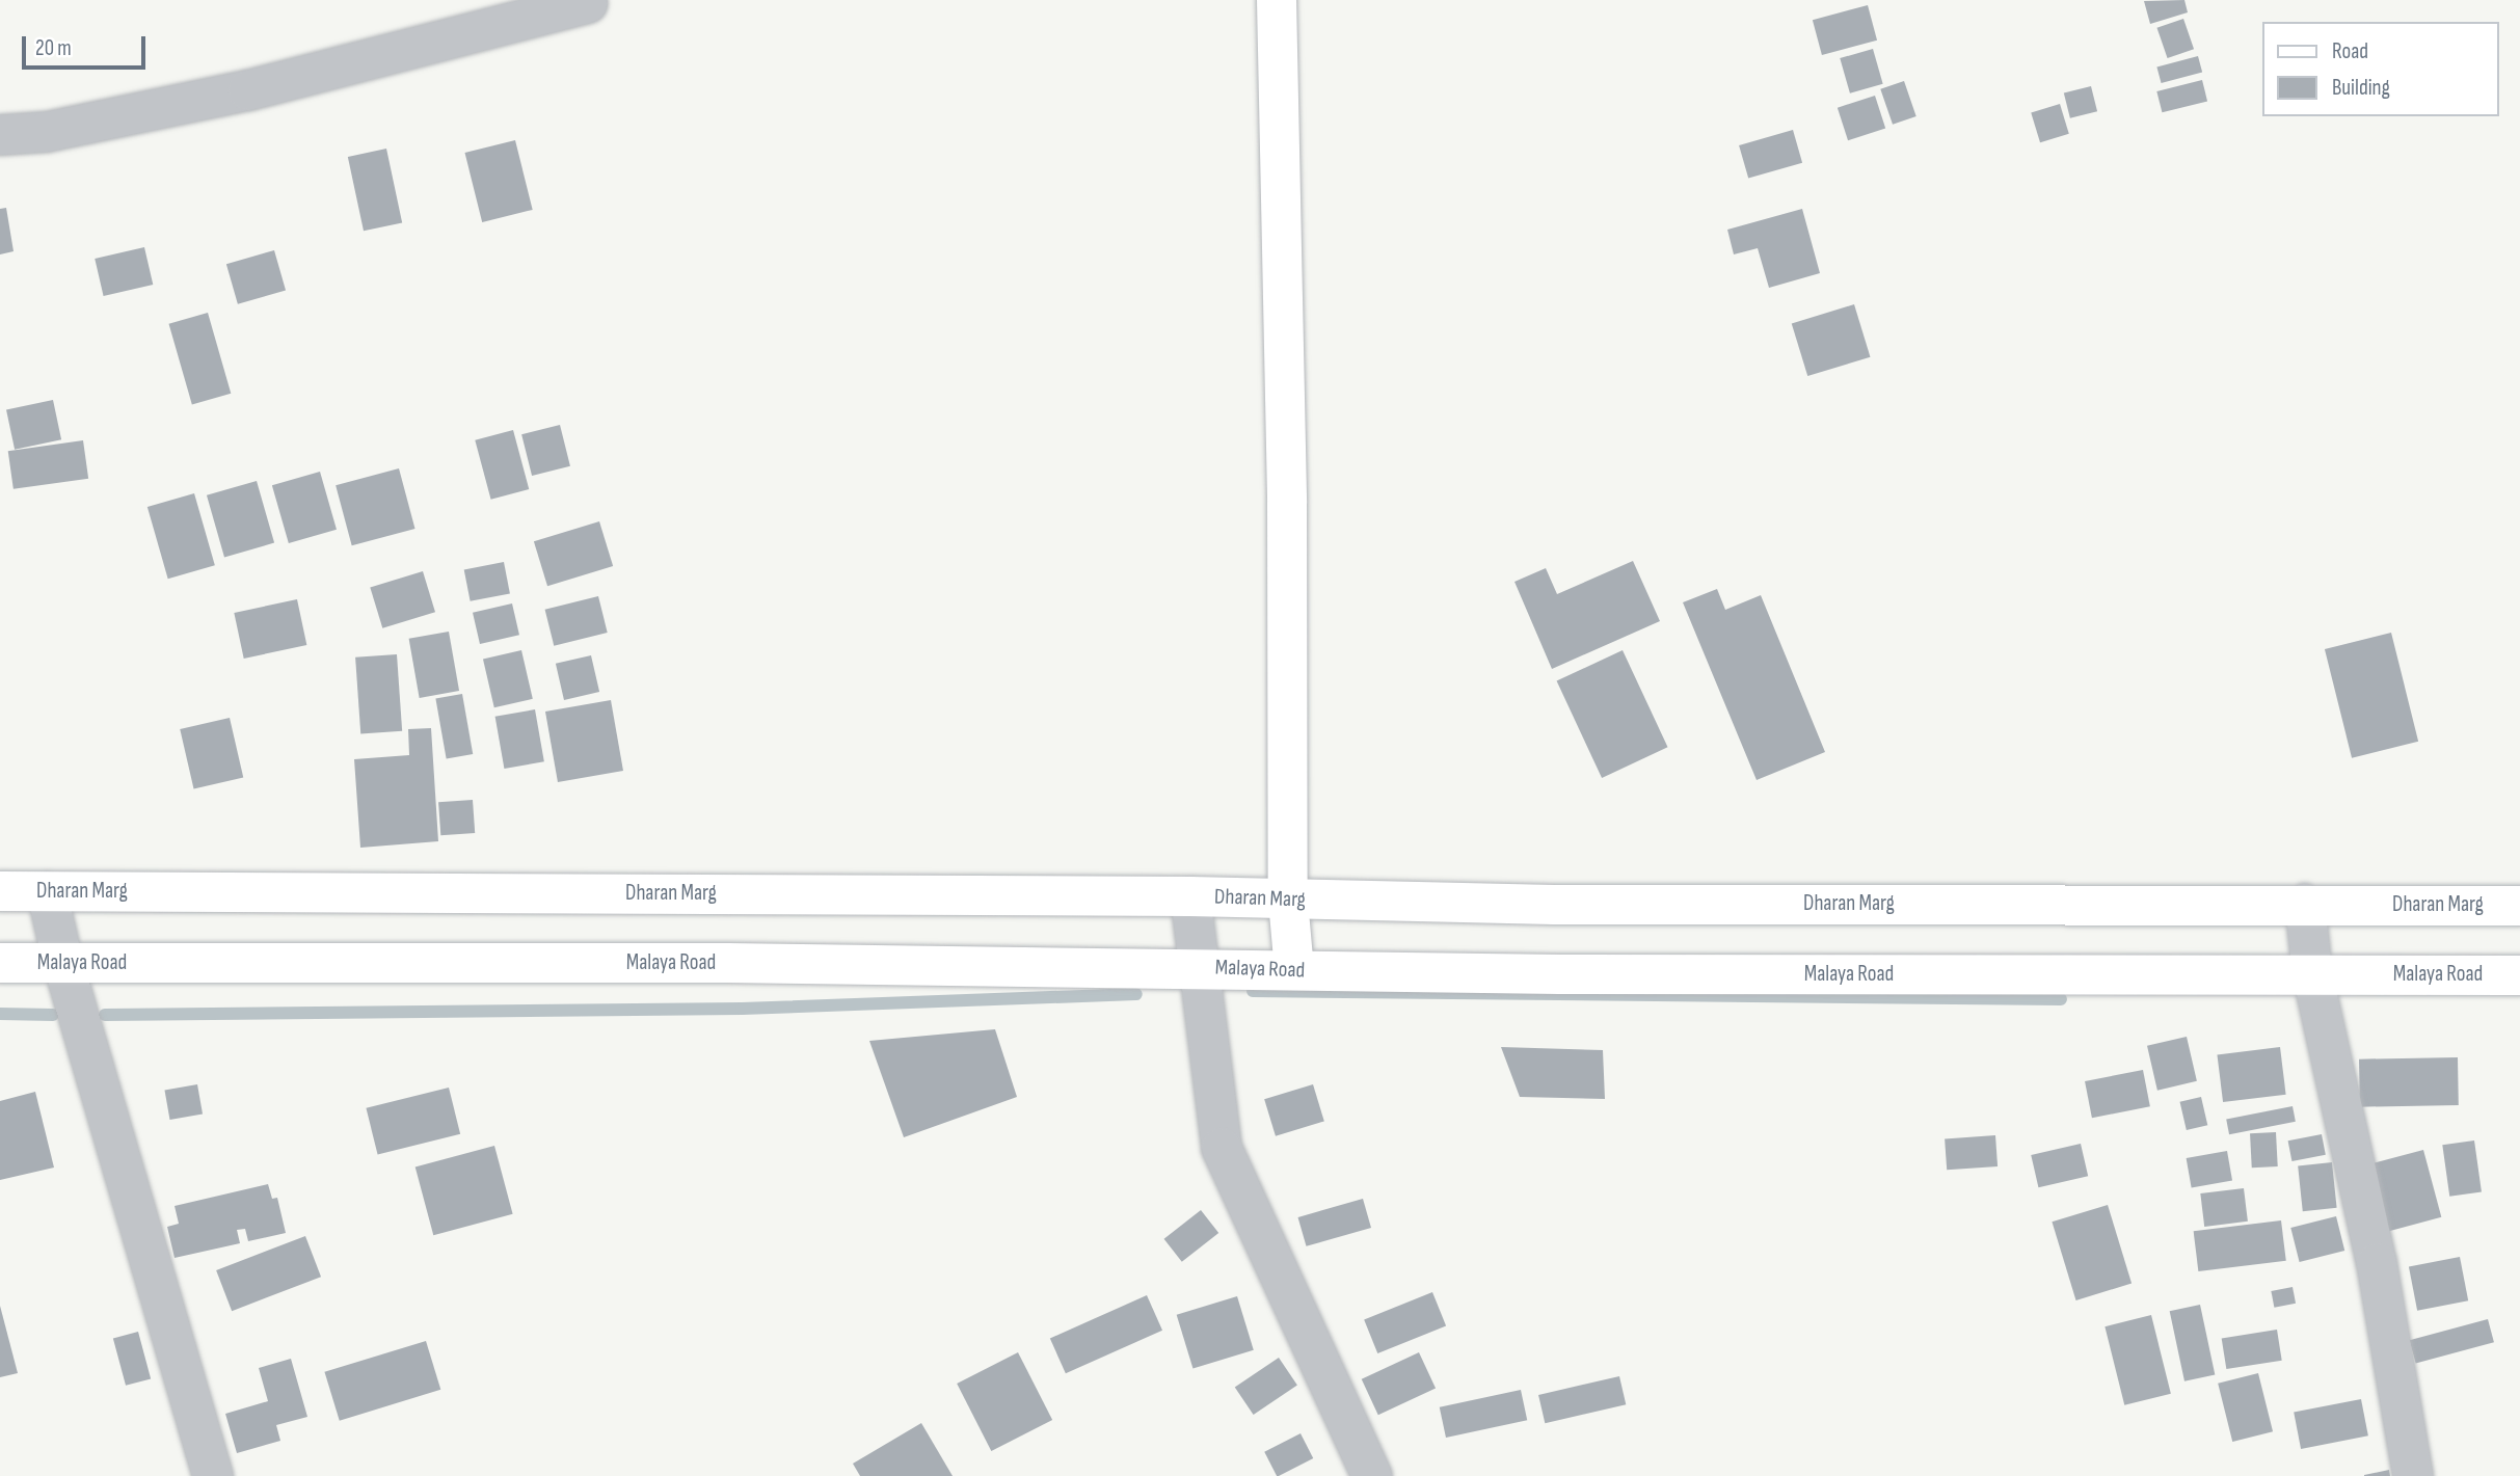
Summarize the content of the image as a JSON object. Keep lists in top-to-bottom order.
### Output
{
  "streets": {
    "main road": ["Dharan Marg", "Malaya Road"]
  },
  "legend": ["Road", "Building"],
  "scale_bar": "20 m"
}
